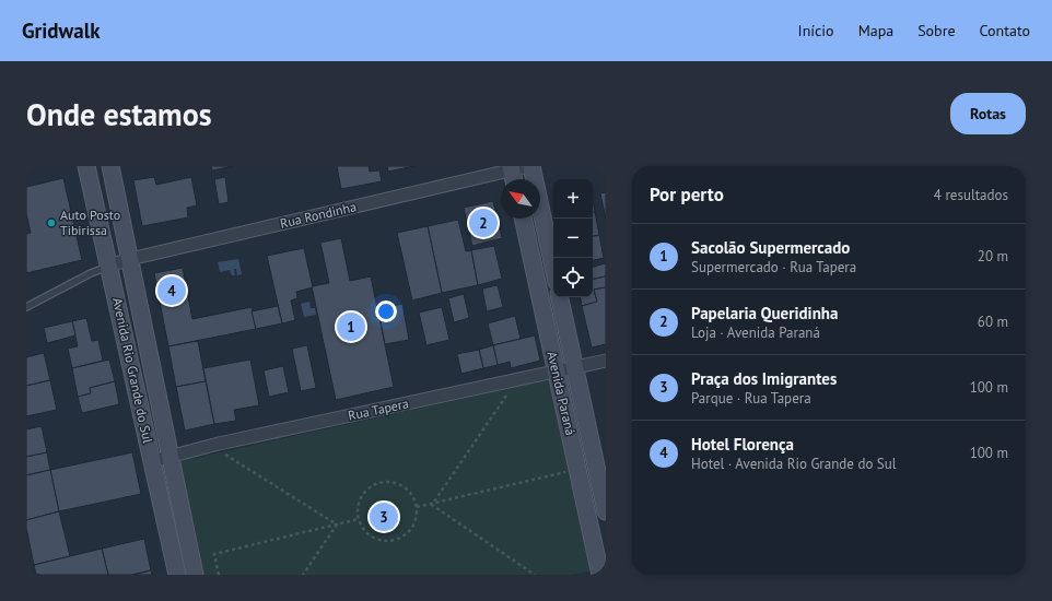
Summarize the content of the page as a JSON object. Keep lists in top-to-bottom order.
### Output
{
  "streets": {
    "street": [
      "Rua Rondinha",
      "Avenida Rio Grande do Sul",
      "Avenida Paraná",
      "Rua Tapera"
    ]
  },
  "crossings": [
    ["Rua Rondinha", "Avenida Rio Grande do Sul"],
    ["Avenida Rio Grande do Sul", "Rua Tapera"],
    ["Avenida Paraná", "Rua Tapera"]
  ],
  "places": ["Auto Posto Tibirissa"],
  "north": "top left",
  "page": {
    "header": "Gridwalk",
    "nav": [
      "Início",
      "Mapa",
      "Sobre",
      "Contato"
    ],
    "buttons": "Rotas",
    "title": "Onde estamos",
    "heading": ["Por perto", "4 resultados"],
    "map_buttons": ["+", "−"],
    "pins": [
      "2",
      "4",
      "1",
      "3"
    ],
    "list": [
      {
        "mark": "1",
        "name": "Sacolão Supermercado",
        "note": "Supermercado · Rua Tapera",
        "value": "20 m"
      },
      {
        "mark": "2",
        "name": "Papelaria Queridinha",
        "note": "Loja · Avenida Paraná",
        "value": "60 m"
      },
      {
        "mark": "3",
        "name": "Praça dos Imigrantes",
        "note": "Parque · Rua Tapera",
        "value": "100 m"
      },
      {
        "mark": "4",
        "name": "Hotel Florença",
        "note": "Hotel · Avenida Rio Grande do Sul",
        "value": "100 m"
      }
    ]
  }
}
